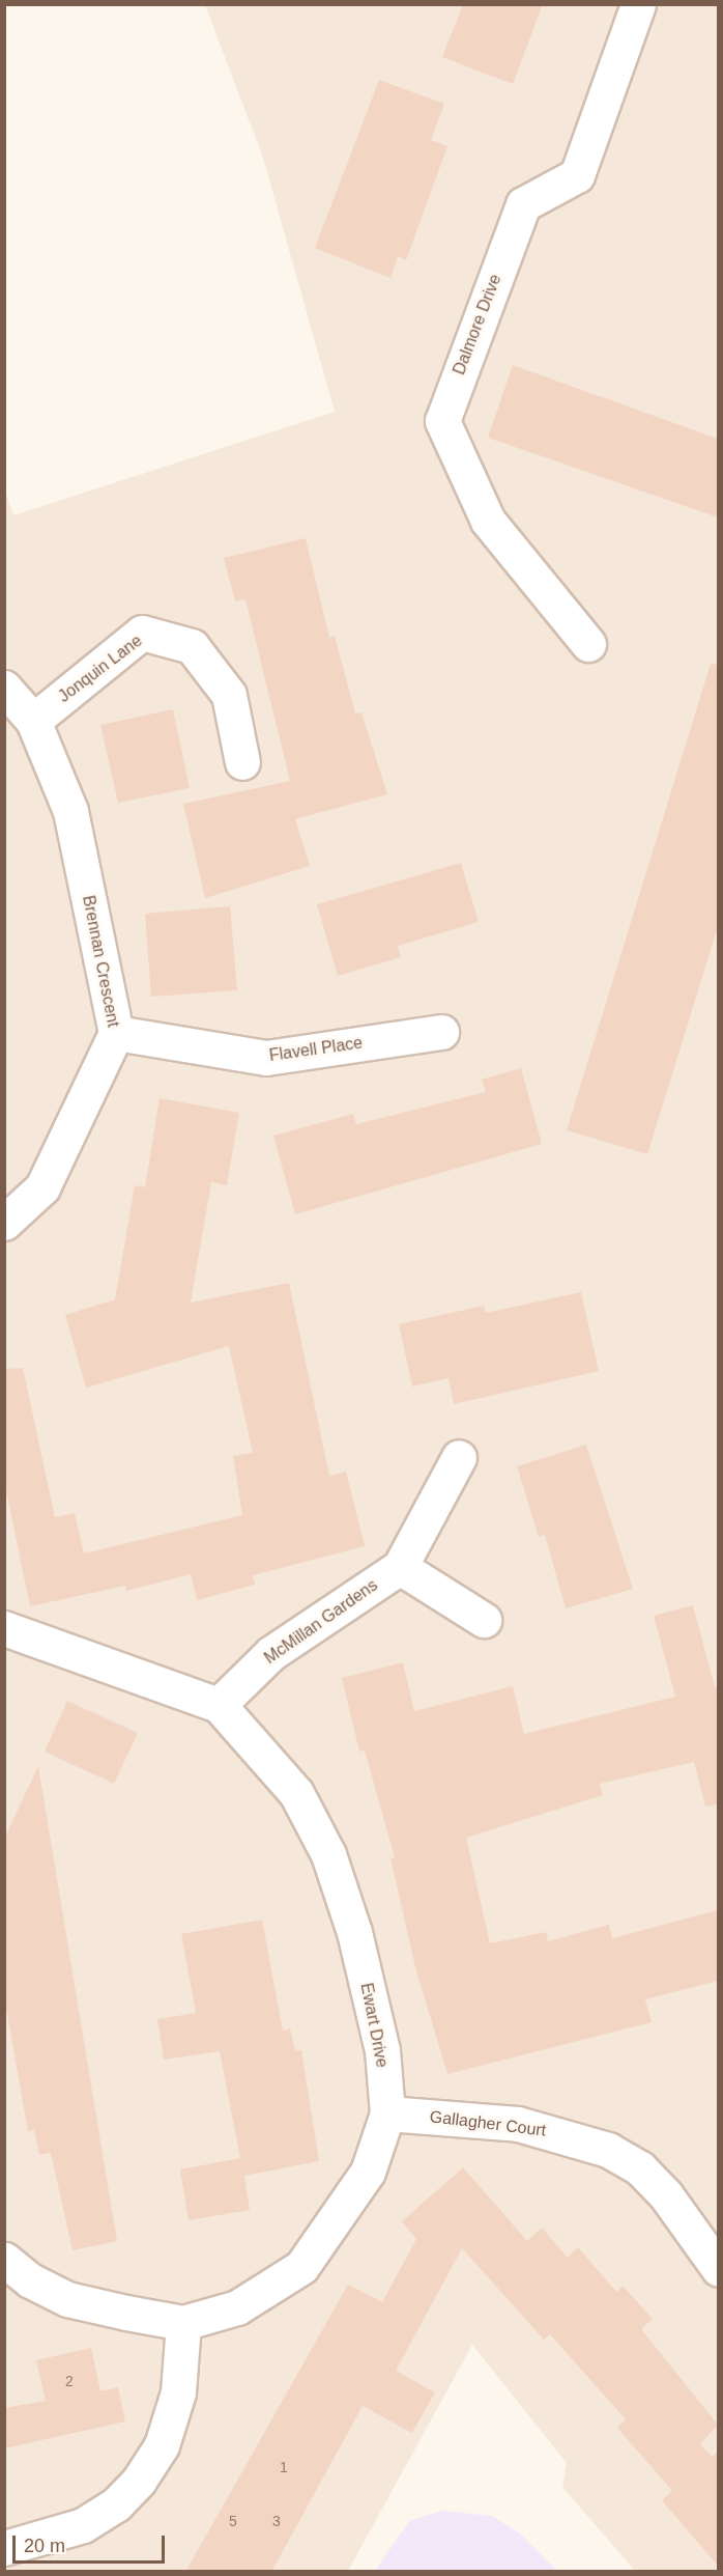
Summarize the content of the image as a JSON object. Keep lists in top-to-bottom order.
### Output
{
  "streets": {
    "street": [
      "Dalmore Drive",
      "Jonquin Lane",
      "Brennan Crescent",
      "Flavell Place",
      "McMillan Gardens",
      "Ewart Drive",
      "Gallagher Court"
    ]
  },
  "crossings": [
    ["Jonquin Lane", "Brennan Crescent"],
    ["Brennan Crescent", "Flavell Place"],
    ["McMillan Gardens", "Ewart Drive"],
    ["Ewart Drive", "Gallagher Court"]
  ],
  "house_numbers": [
    "2",
    "1",
    "5",
    "3"
  ],
  "scale_bar": "20 m"
}
